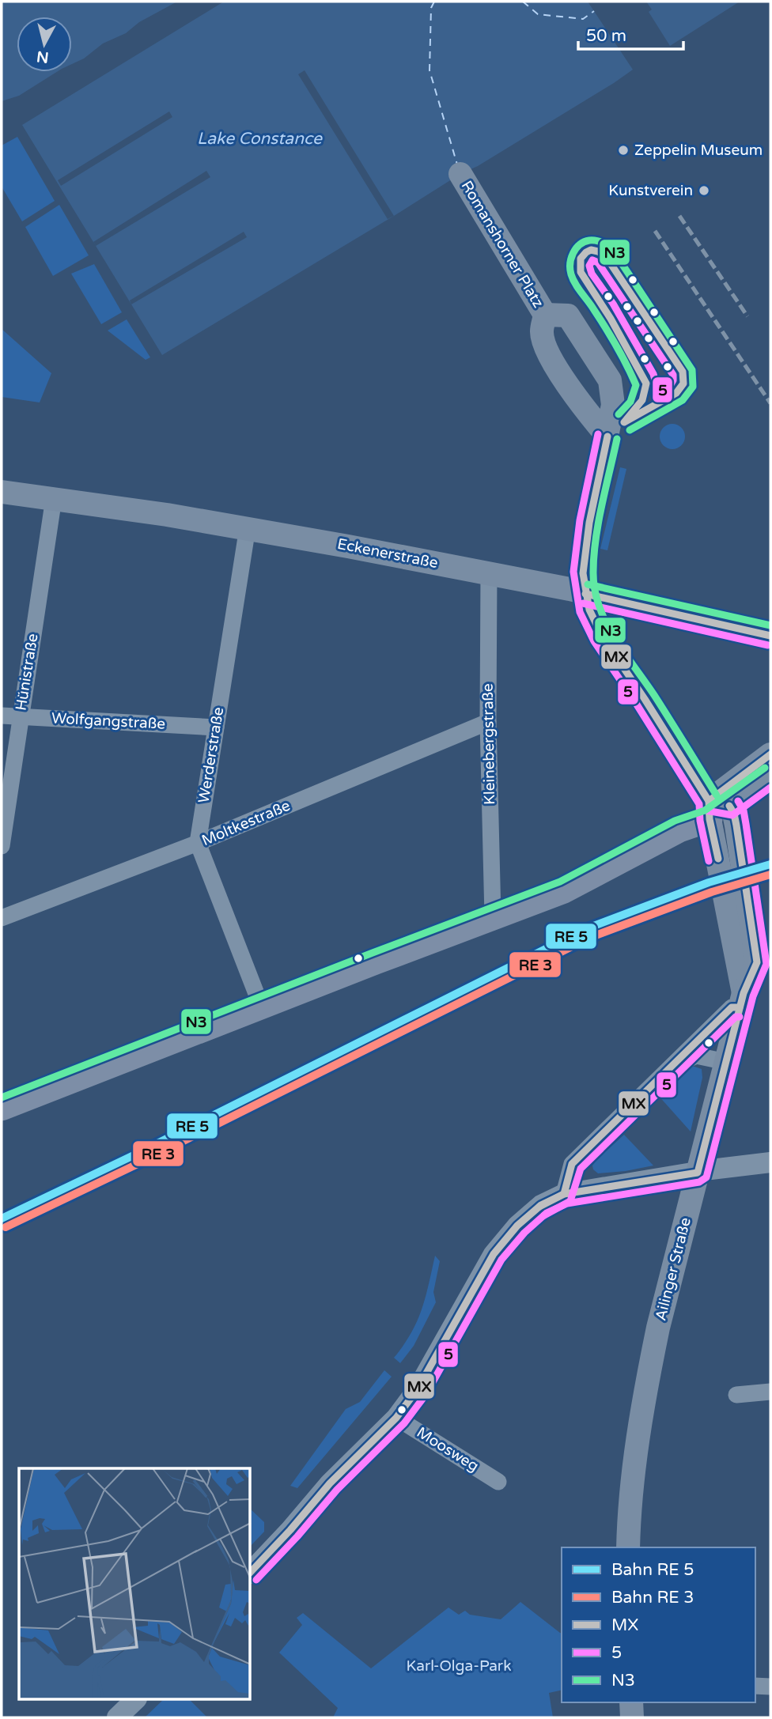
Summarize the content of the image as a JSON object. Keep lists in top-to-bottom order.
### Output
{
  "streets": {
    "main road": ["Romanshorner Platz", "Eckenerstraße", "Ailinger Straße"],
    "street": [
      "Hünistraße",
      "Wolfgangstraße",
      "Kleinebergstraße",
      "Werderstraße",
      "Moltkestraße",
      "Moosweg"
    ]
  },
  "crossings": [
    ["Romanshorner Platz", "Eckenerstraße"],
    ["Romanshorner Platz", "Ailinger Straße"],
    ["Eckenerstraße", "Hünistraße"],
    ["Eckenerstraße", "Kleinebergstraße"],
    ["Eckenerstraße", "Werderstraße"],
    ["Hünistraße", "Wolfgangstraße"],
    ["Wolfgangstraße", "Werderstraße"],
    ["Kleinebergstraße", "Moltkestraße"],
    ["Werderstraße", "Moltkestraße"]
  ],
  "water": ["Lake Constance"],
  "parks": ["Karl-Olga-Park"],
  "places": ["Zeppelin Museum", "Kunstverein"],
  "lines": ["transit line N3", "transit line MX", "transit line 5"],
  "legend": [
    "Bahn RE 5",
    "Bahn RE 3",
    "MX",
    "5",
    "N3"
  ],
  "scale_bar": "50 m",
  "north": "bottom"
}
